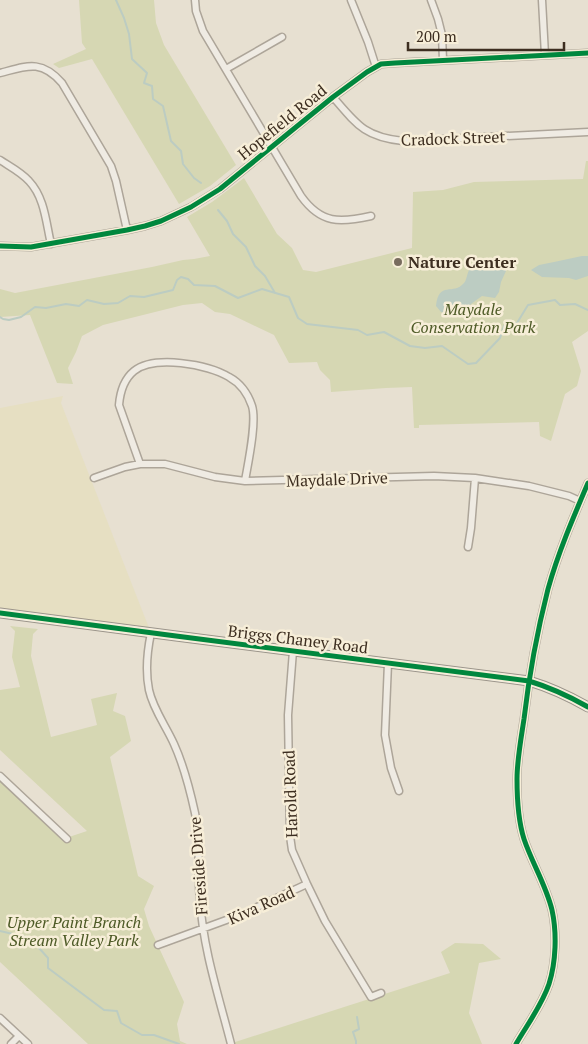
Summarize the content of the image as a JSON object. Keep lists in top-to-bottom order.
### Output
{
  "streets": {
    "main road": ["Briggs Chaney Road"],
    "street": [
      "Hopefield Road",
      "Cradock Street",
      "Maydale Drive",
      "Harold Road",
      "Fireside Drive",
      "Kiva Road"
    ]
  },
  "crossings": [
    ["Hopefield Road", "Cradock Street"],
    ["Briggs Chaney Road", "Harold Road"],
    ["Briggs Chaney Road", "Fireside Drive"],
    ["Harold Road", "Kiva Road"],
    ["Fireside Drive", "Kiva Road"]
  ],
  "parks": ["Maydale Conservation Park", "Upper Paint Branch Stream Valley Park"],
  "places": ["Nature Center"],
  "scale_bar": "200 m"
}
